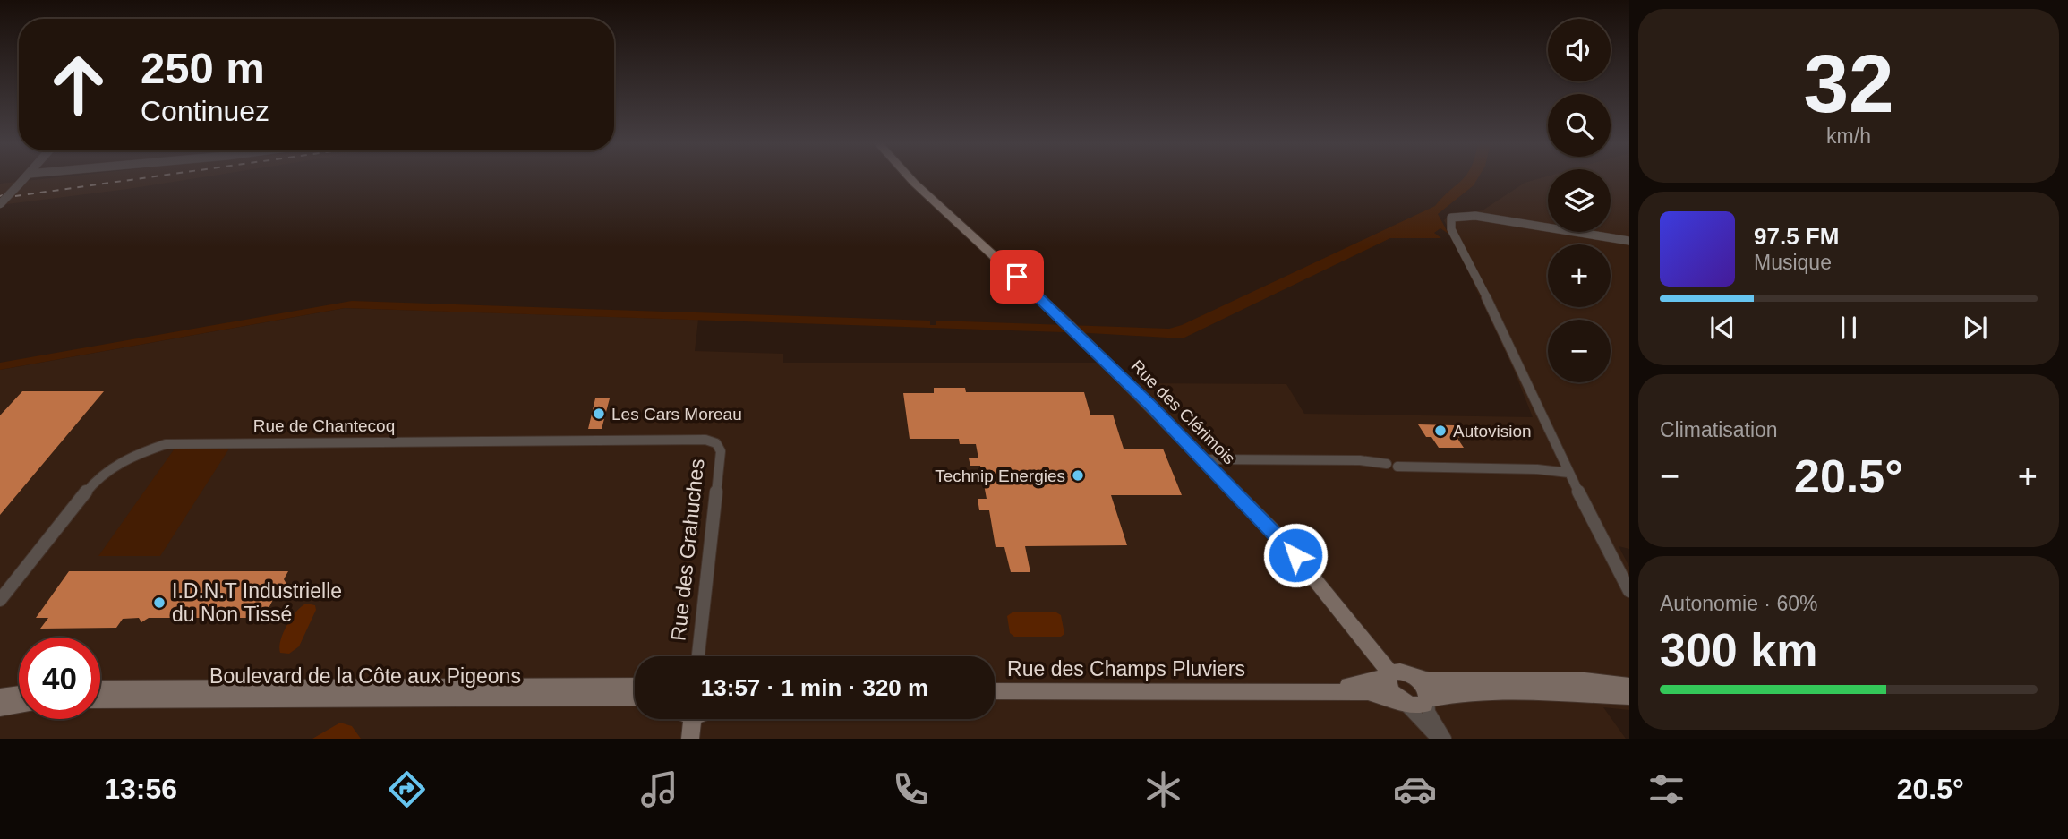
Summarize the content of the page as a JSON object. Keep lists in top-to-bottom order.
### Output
{
  "streets": {
    "street": [
      "Rue des Clérimois",
      "Rue de Chantecoq",
      "Rue des Grahuches",
      "Rue des Champs Pluviers",
      "Boulevard de la Côte aux Pigeons"
    ]
  },
  "crossings": [
    ["Rue des Clérimois", "Rue des Champs Pluviers"],
    ["Rue de Chantecoq", "Rue des Grahuches"]
  ],
  "places": [
    "Les Cars Moreau",
    "Autovision",
    "Technip Energies",
    "I.D.N.T Industrielle du Non Tissé"
  ],
  "page": {
    "tile": [
      ["32", "km/h"],
      "Climatisation",
      ["Autonomie · 60%", "300 km"]
    ],
    "map_buttons": ["+", "−"],
    "turn": ["250 m", "Continuez"],
    "song": ["97.5 FM", "Musique"],
    "heat": ["−", "20.5°", "+"],
    "limit": "40",
    "trip": "13:57 · 1 min · 320 m",
    "tabs": ["13:56", "20.5°"]
  }
}
